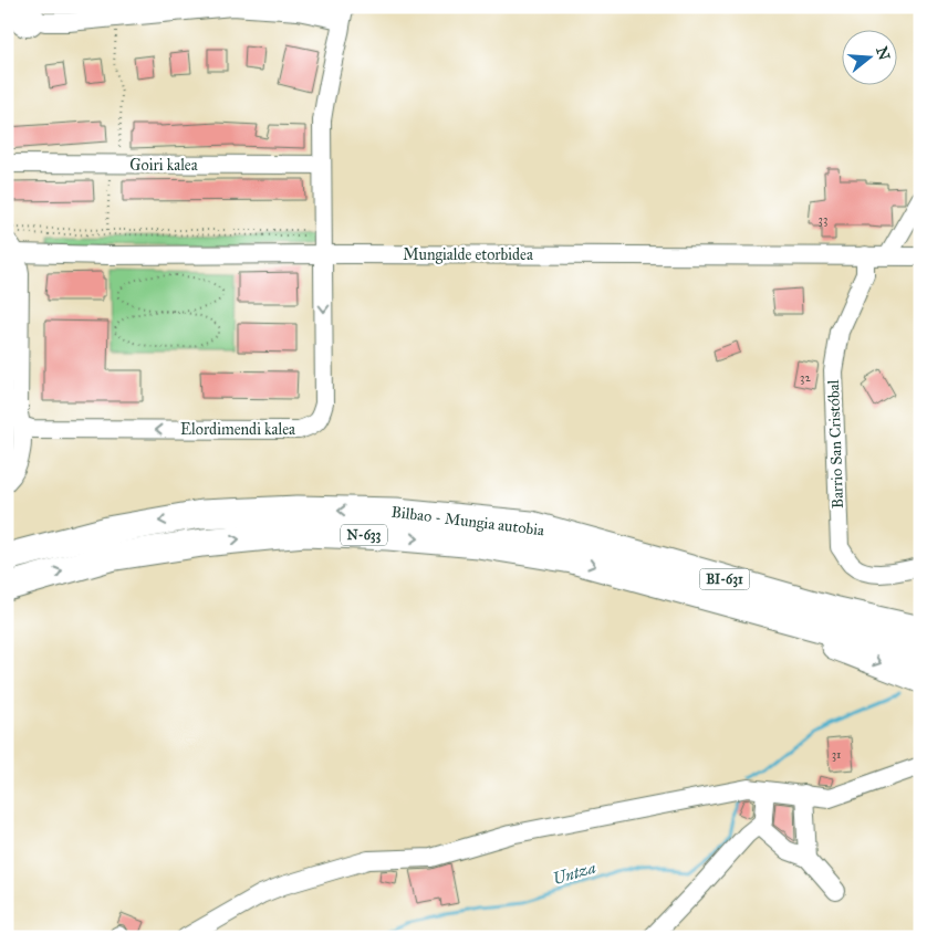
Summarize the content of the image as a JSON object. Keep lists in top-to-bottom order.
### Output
{
  "streets": {
    "highway": ["Bilbao - Mungia autobia", "N-633", "BI-631"],
    "street": [
      "Goiri kalea",
      "Mungialde etorbidea",
      "Elordimendi kalea",
      "Barrio San Cristóbal"
    ]
  },
  "crossings": [
    ["Mungialde etorbidea", "Elordimendi kalea"],
    ["Mungialde etorbidea", "Barrio San Cristóbal"],
    ["Bilbao - Mungia autobia", "N-633"]
  ],
  "water": ["Untza"],
  "house_numbers": ["33", "32", "31"],
  "north": "right"
}
